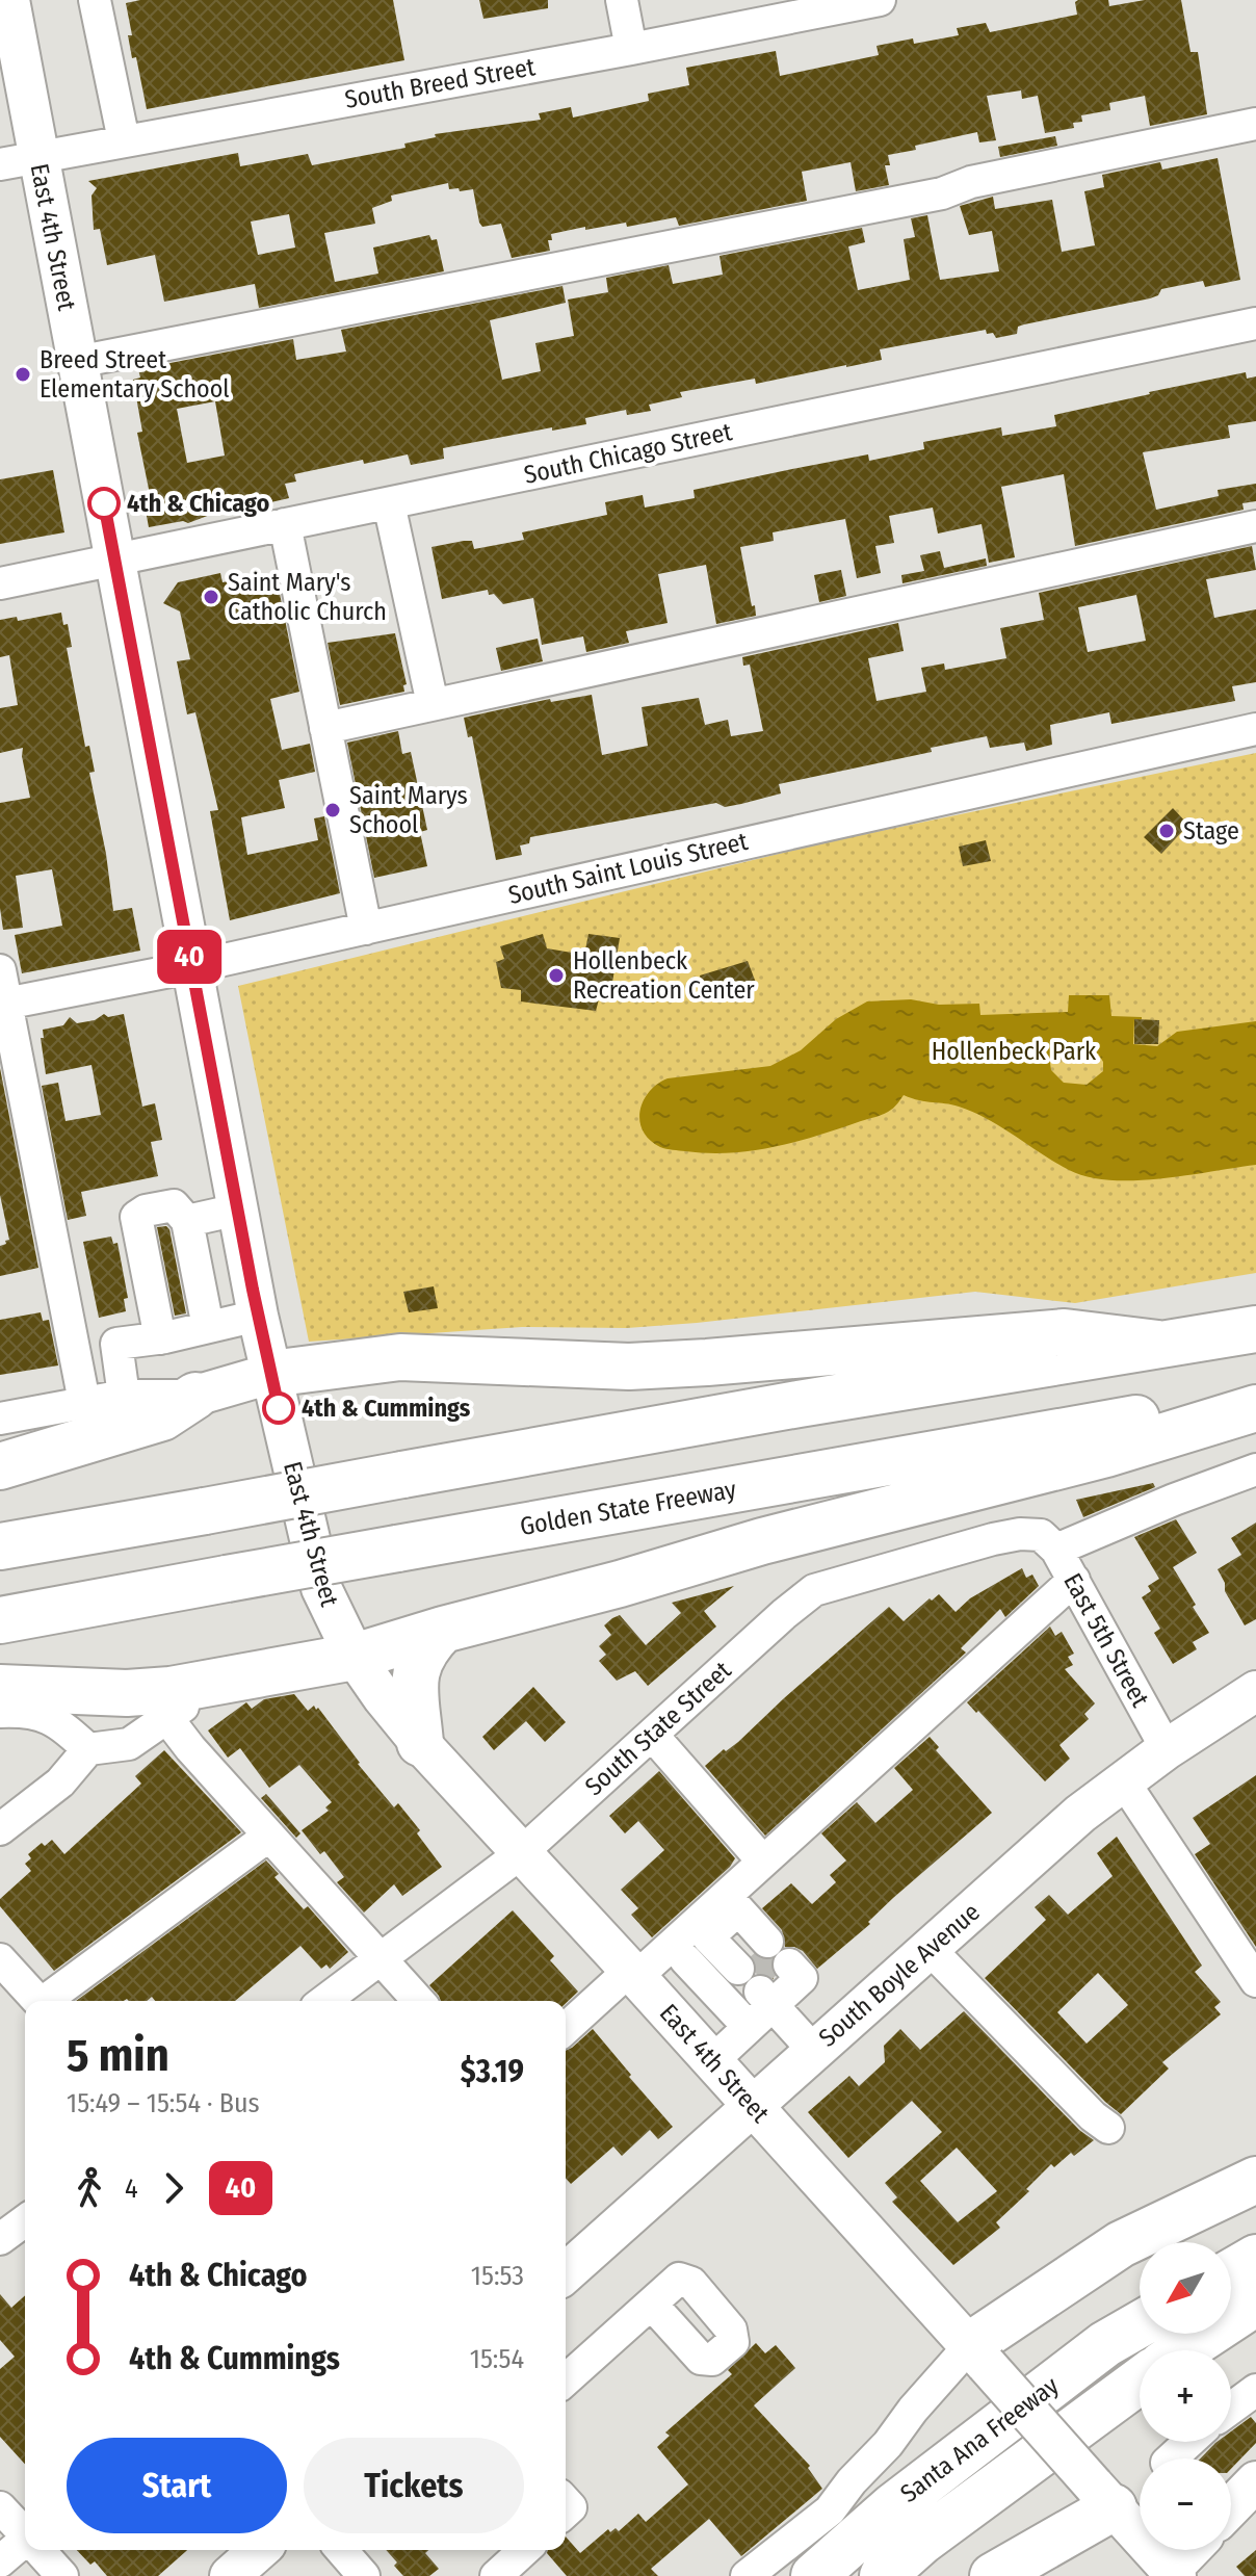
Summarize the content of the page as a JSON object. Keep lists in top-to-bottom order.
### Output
{
  "streets": {
    "highway": ["Golden State Freeway", "Santa Ana Freeway"],
    "main road": ["East 4th Street", "South Boyle Avenue"],
    "street": [
      "South Breed Street",
      "South Chicago Street",
      "South Saint Louis Street",
      "East 5th Street",
      "South State Street"
    ]
  },
  "crossings": [
    ["South Breed Street", "East 4th Street"],
    ["East 4th Street", "South Chicago Street"],
    ["East 4th Street", "South Saint Louis Street"],
    ["East 4th Street", "South State Street"],
    ["East 4th Street", "South Boyle Avenue"],
    ["East 5th Street", "South State Street"],
    ["East 5th Street", "South Boyle Avenue"]
  ],
  "parks": ["Hollenbeck Park"],
  "places": [
    "Breed Street Elementary School",
    "4th & Chicago",
    "Saint Mary's Catholic Church",
    "Saint Marys School",
    "Stage",
    "Hollenbeck Recreation Center",
    "4th & Cummings"
  ],
  "lines": ["bus line 40"],
  "north": "bottom left",
  "page": {
    "on_map": "40",
    "heading": ["5 min", "15:49 – 15:54 · Bus", "$3.19"],
    "legs": ["4", "40"],
    "list": [
      {
        "name": "4th & Chicago",
        "value": "15:53"
      },
      {
        "name": "4th & Cummings",
        "value": "15:54"
      }
    ],
    "map_buttons": ["+", "−"],
    "buttons": ["Start", "Tickets"]
  }
}
